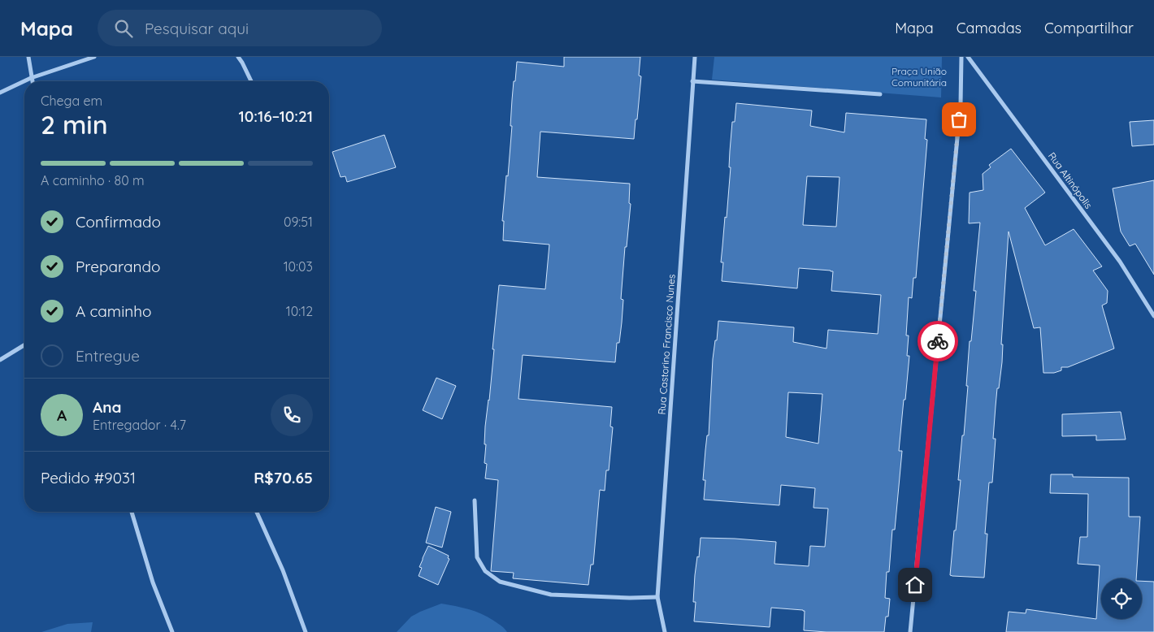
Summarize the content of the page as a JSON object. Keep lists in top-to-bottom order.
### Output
{
  "streets": {
    "street": ["Rua Altinópolis", "Rua Castorino Francisco Nunes"]
  },
  "parks": ["Praça União Comunitária"],
  "page": {
    "header": "Mapa",
    "search": "Pesquisar aqui",
    "nav": ["Mapa", "Camadas", "Compartilhar"],
    "heading": ["2 min", "Chega em", "10:16–10:21"],
    "panel": [
      "Ana",
      "Entregador · 4.7",
      "Pedido #9031",
      "R$70.65"
    ],
    "bar": "A caminho · 80 m",
    "list": [
      ["Confirmado", "09:51"],
      ["Preparando", "10:03"],
      ["A caminho", "10:12"],
      "Entregue"
    ],
    "round": "A"
  }
}
